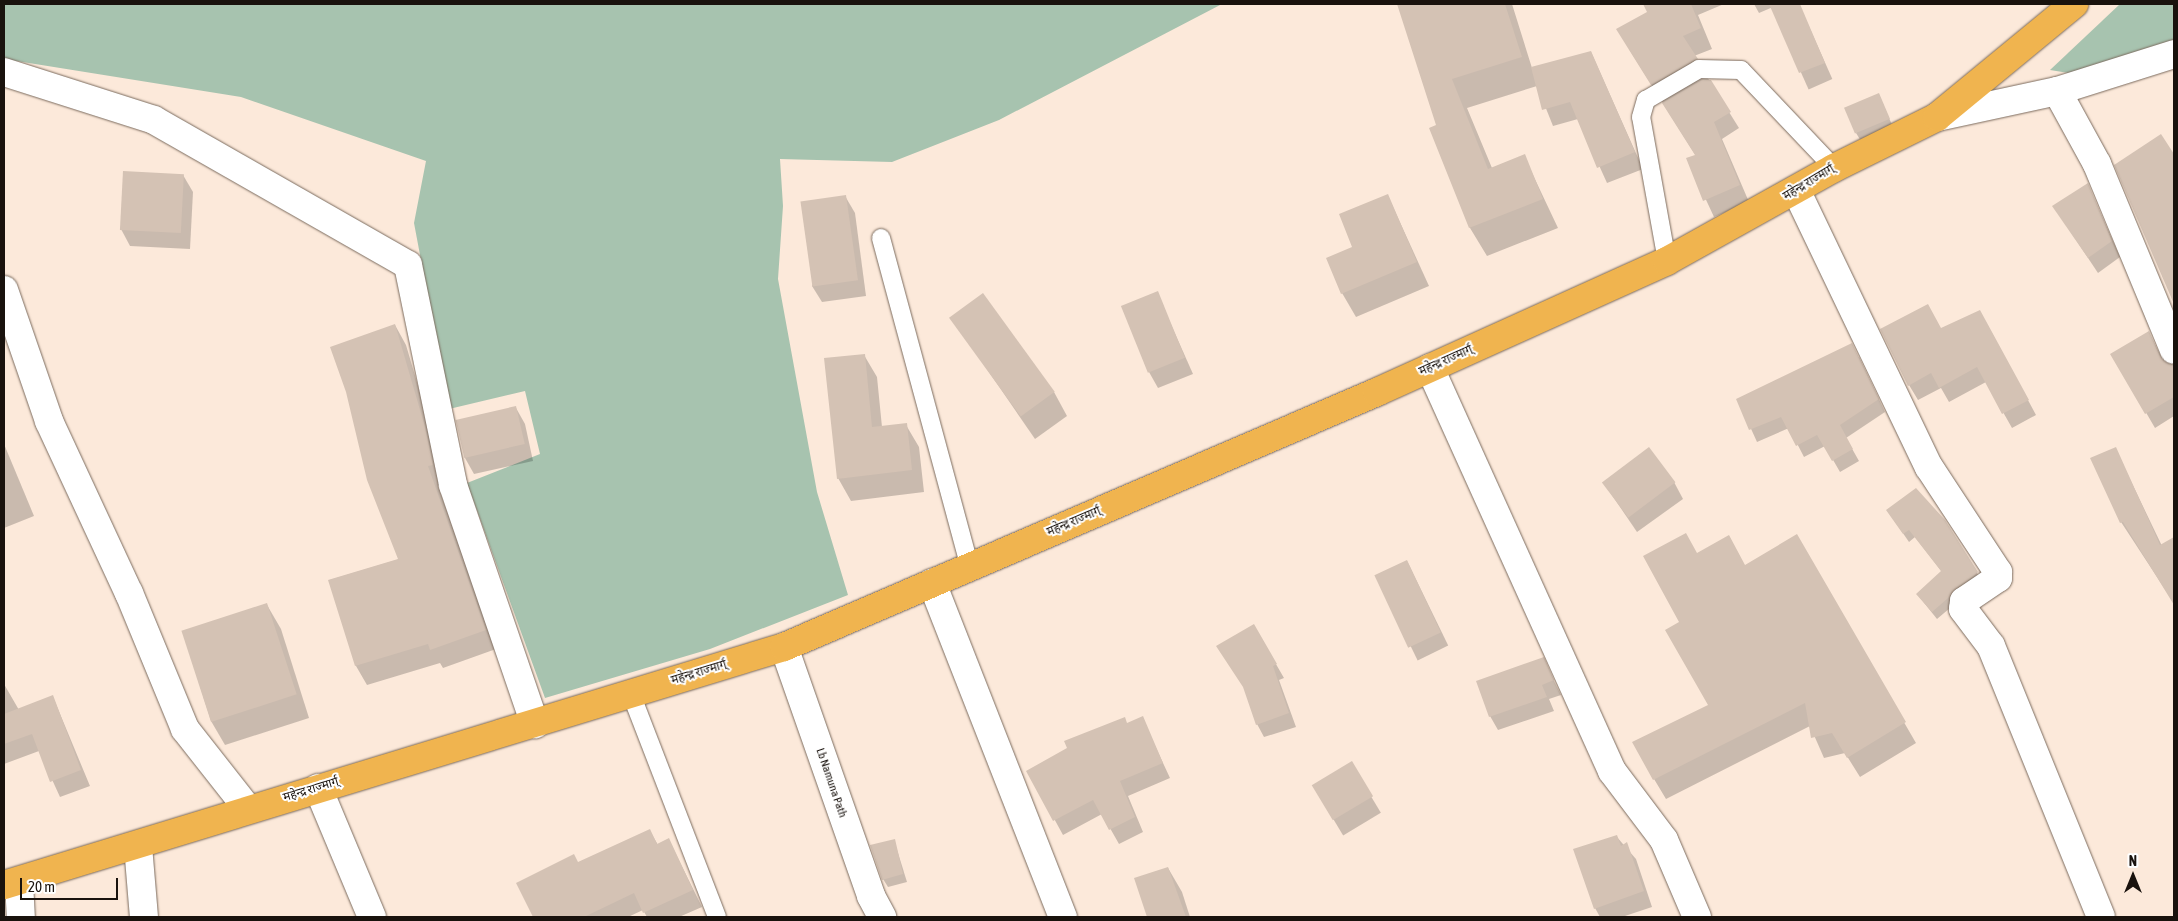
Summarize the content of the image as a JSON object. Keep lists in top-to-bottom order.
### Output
{
  "streets": {
    "highway": ["महेन्द्र राज्मार्ग्"],
    "street": ["Lb Namuna Path"]
  },
  "crossings": [
    ["महेन्द्र राज्मार्ग्", "Lb Namuna Path"]
  ],
  "scale_bar": "20 m",
  "north": "top"
}
